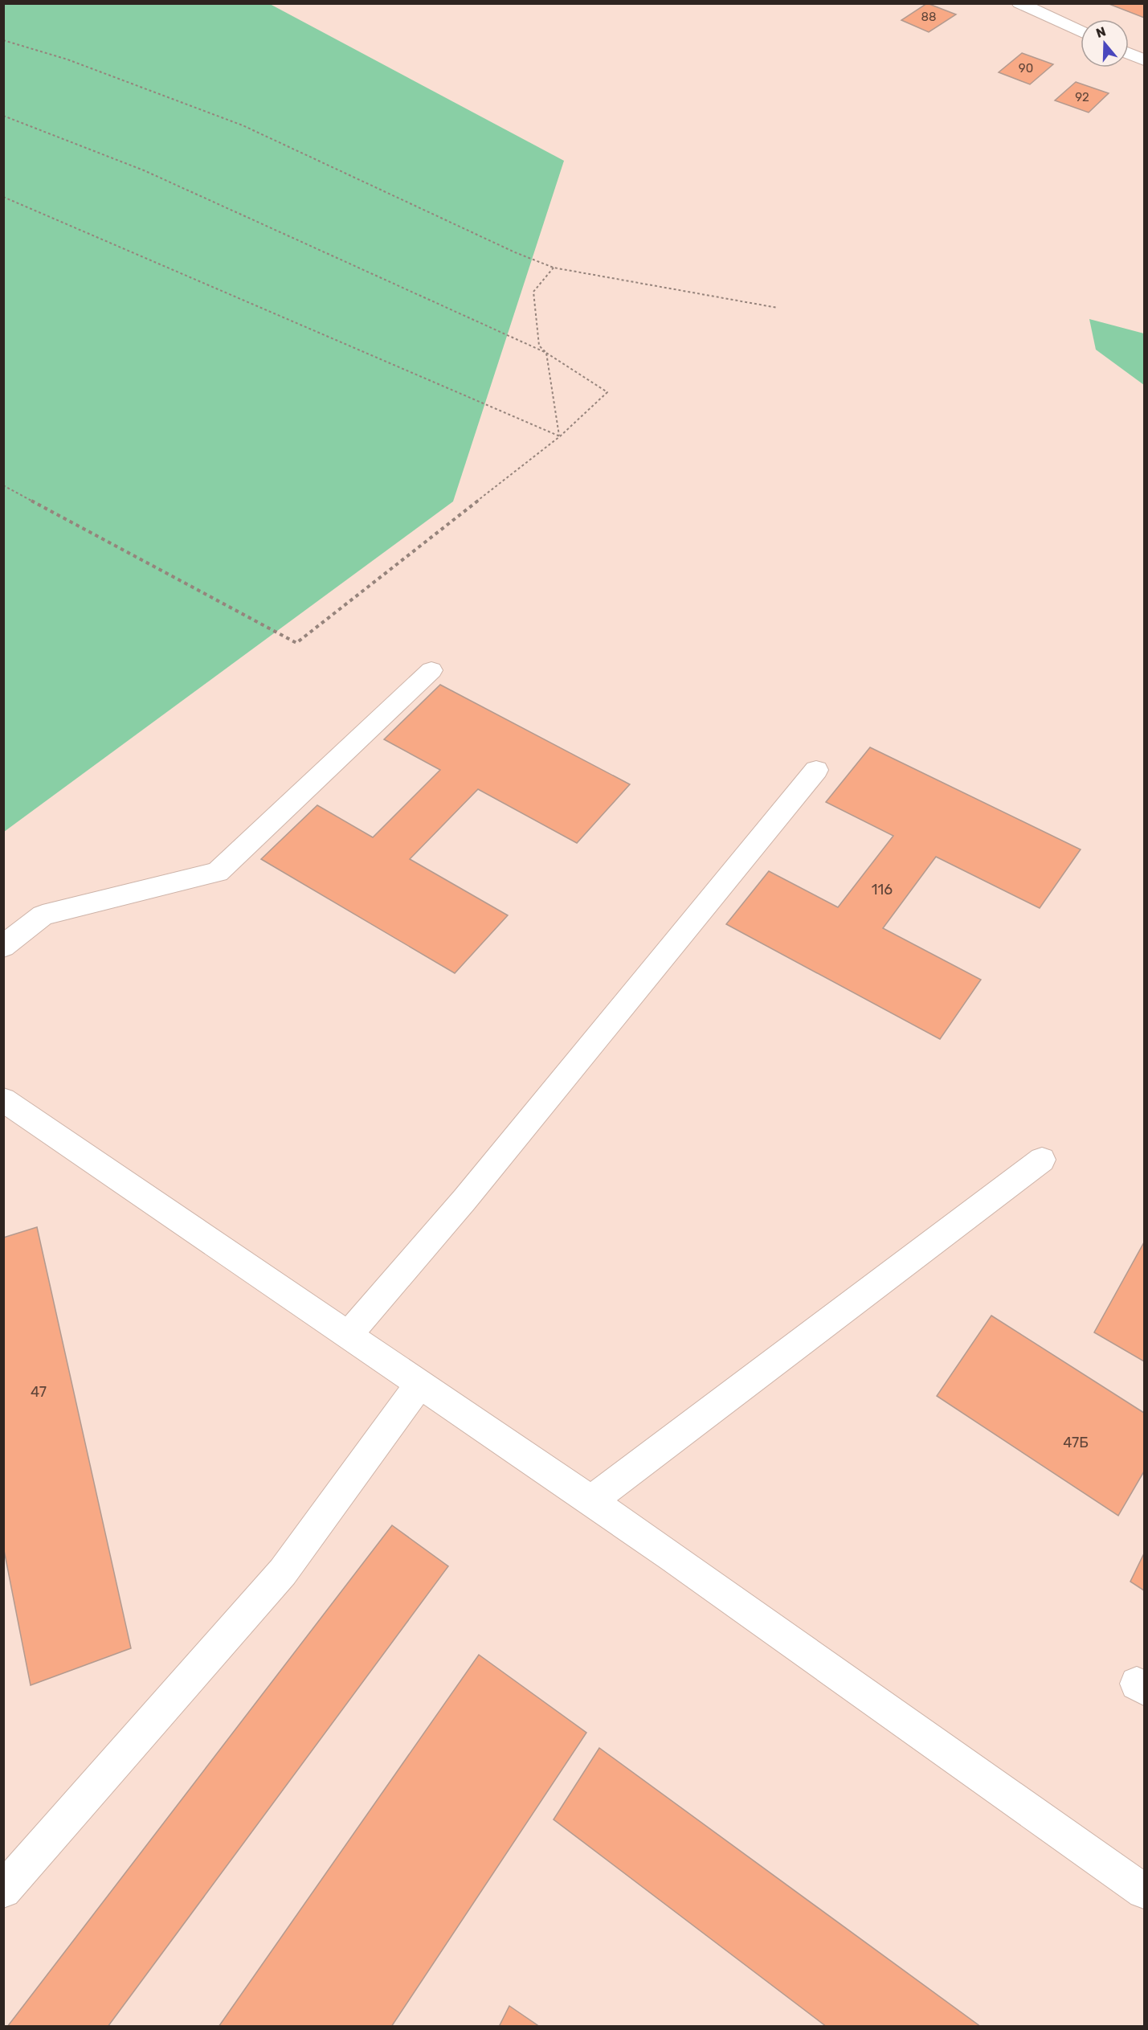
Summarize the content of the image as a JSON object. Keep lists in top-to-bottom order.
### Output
{
  "house_numbers": [
    "88",
    "90",
    "92",
    "116",
    "47",
    "47Б"
  ],
  "north": "top"
}
